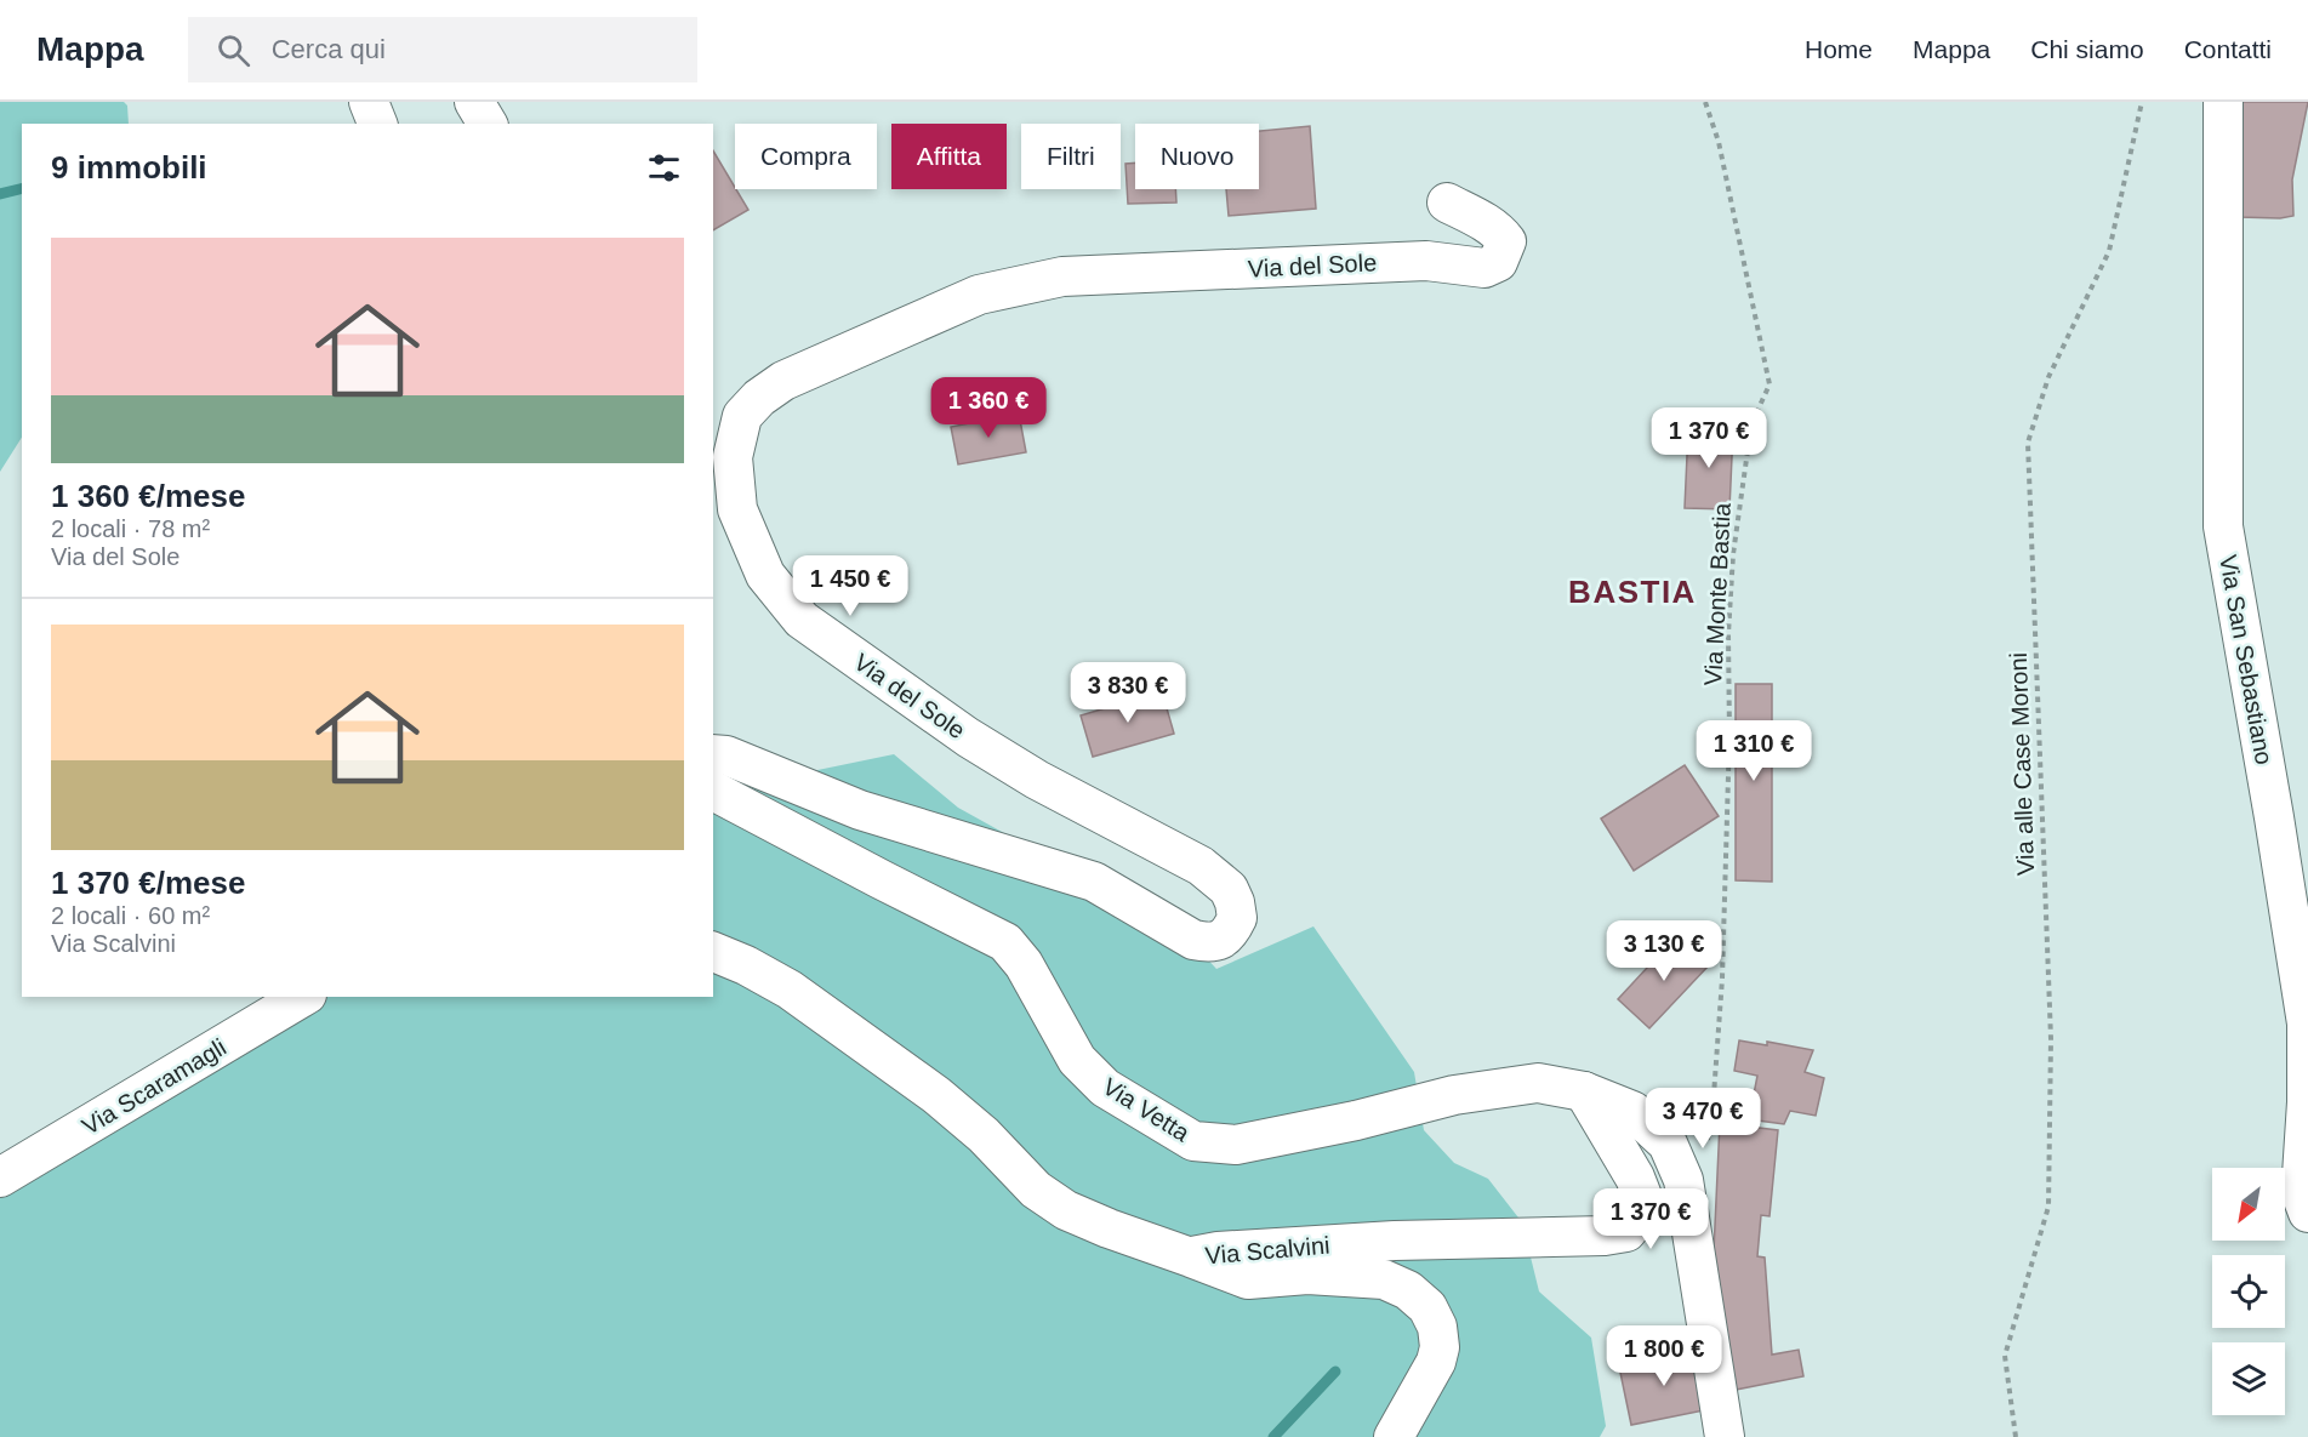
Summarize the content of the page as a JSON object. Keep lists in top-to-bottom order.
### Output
{
  "streets": {
    "street": [
      "Via del Sole",
      "Via San Sebastiano",
      "Via Scaramagli",
      "Via Vetta",
      "Via Scalvini"
    ],
    "path": ["Via Monte Bastia", "Via alle Case Moroni"]
  },
  "crossings": [
    ["Via Monte Bastia", "Via Vetta"],
    ["Via Vetta", "Via Scalvini"]
  ],
  "districts": ["BASTIA"],
  "north": "bottom left",
  "page": {
    "header": "Mappa",
    "search": "Cerca qui",
    "nav": [
      "Home",
      "Mappa",
      "Chi siamo",
      "Contatti"
    ],
    "chip": [
      "Compra",
      "Affitta",
      "Filtri",
      "Nuovo"
    ],
    "heading": "9 immobili",
    "list": [
      {
        "name": "1 360 €/mese",
        "note": "2 locali · 78 m² · Via del Sole"
      },
      {
        "name": "1 370 €/mese",
        "note": "2 locali · 60 m² · Via Scalvini"
      }
    ],
    "price": [
      "1 360 €",
      "1 370 €",
      "1 450 €",
      "3 830 €",
      "1 310 €",
      "3 130 €",
      "3 470 €",
      "1 370 €",
      "1 800 €"
    ]
  }
}
